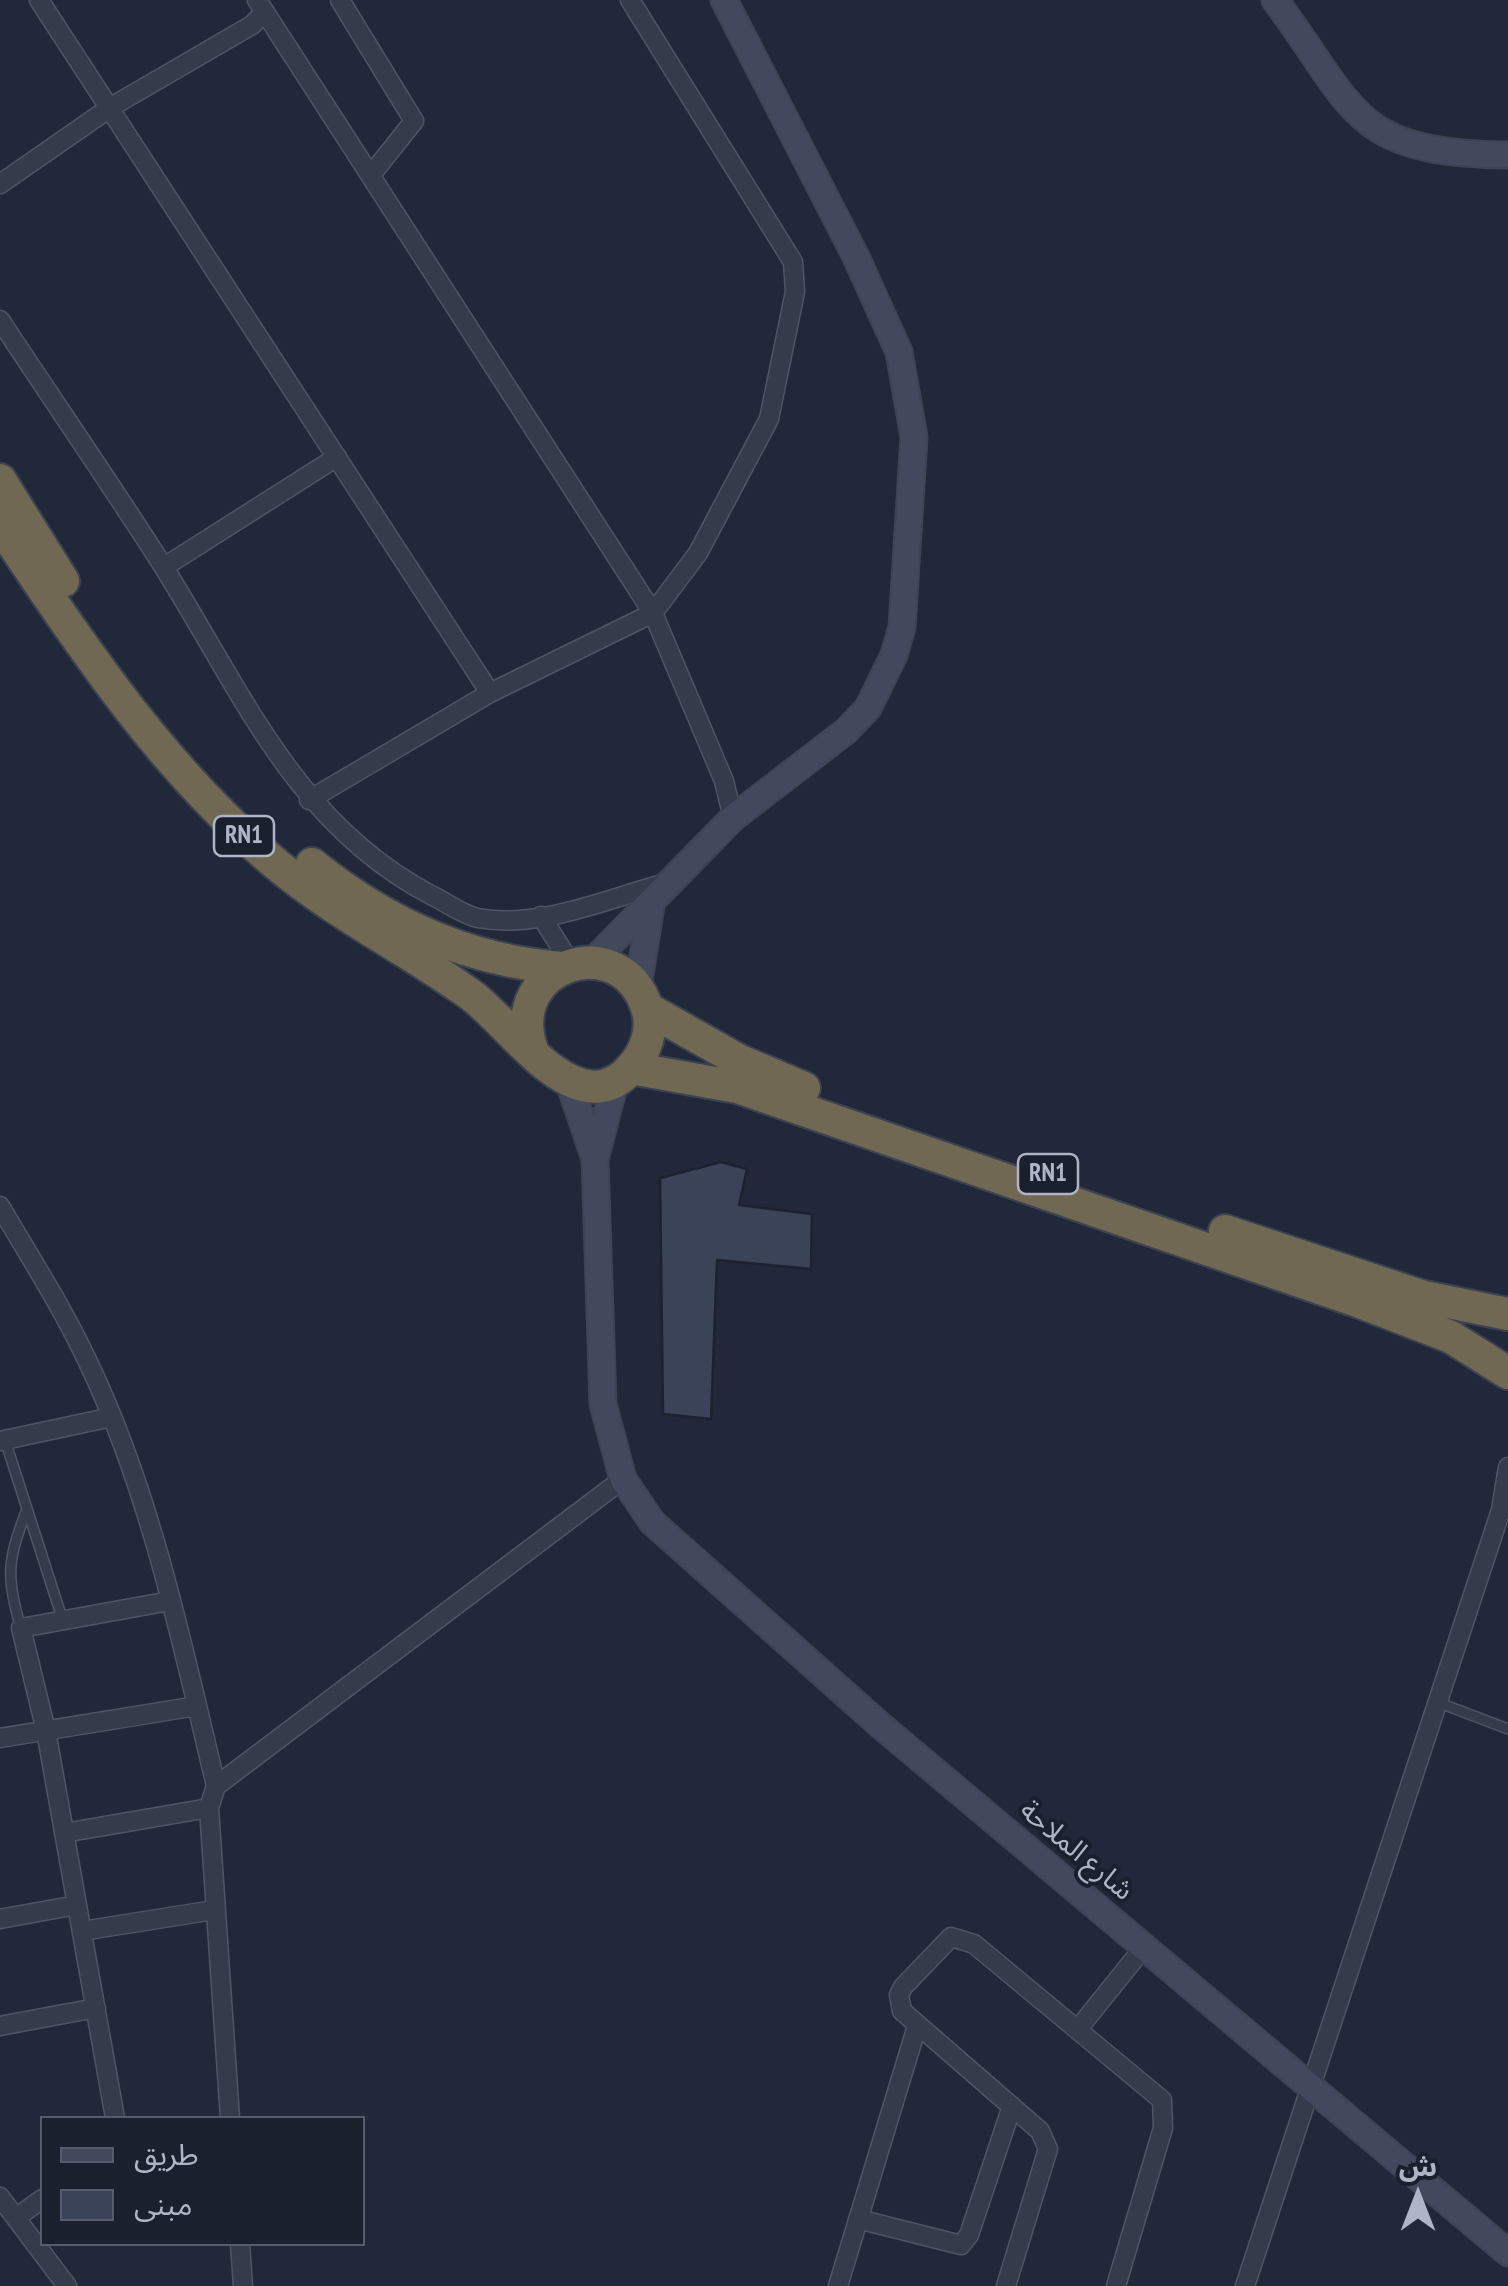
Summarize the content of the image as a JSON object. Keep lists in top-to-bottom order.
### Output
{
  "streets": {
    "highway": ["RN1"],
    "street": ["شارع الملاحة"]
  },
  "legend": ["طريق", "مبنى"],
  "north": "top"
}
